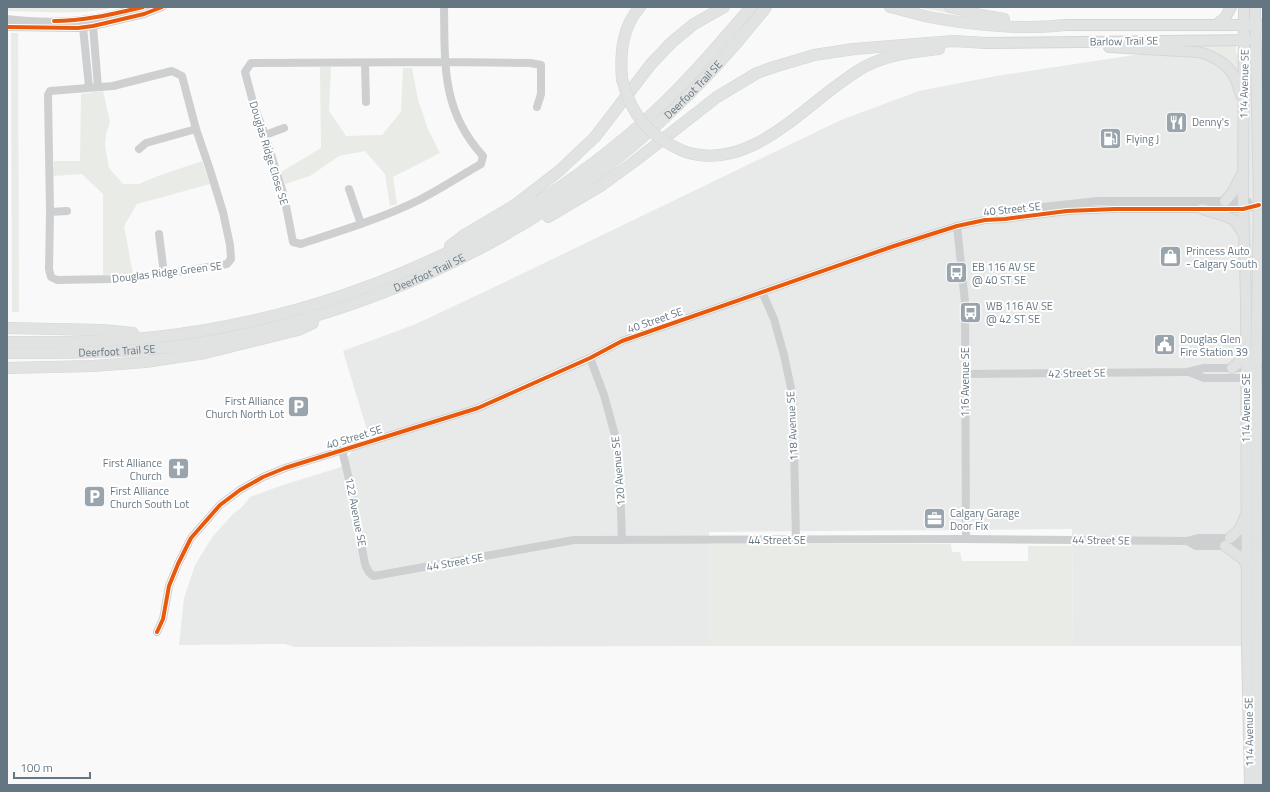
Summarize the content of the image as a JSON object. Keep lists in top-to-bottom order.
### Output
{
  "streets": {
    "highway": ["Deerfoot Trail SE"],
    "main road": ["Barlow Trail SE", "114 Avenue SE"],
    "street": [
      "Douglas Ridge Close SE",
      "40 Street SE",
      "Douglas Ridge Green SE",
      "42 Street SE",
      "116 Avenue SE",
      "118 Avenue SE",
      "120 Avenue SE",
      "122 Avenue SE",
      "44 Street SE"
    ]
  },
  "crossings": [
    ["Barlow Trail SE", "114 Avenue SE"],
    ["114 Avenue SE", "40 Street SE"],
    ["114 Avenue SE", "42 Street SE"],
    ["114 Avenue SE", "44 Street SE"],
    ["40 Street SE", "116 Avenue SE"],
    ["40 Street SE", "118 Avenue SE"],
    ["40 Street SE", "120 Avenue SE"],
    ["40 Street SE", "122 Avenue SE"],
    ["42 Street SE", "116 Avenue SE"],
    ["116 Avenue SE", "44 Street SE"],
    ["118 Avenue SE", "44 Street SE"],
    ["120 Avenue SE", "44 Street SE"],
    ["122 Avenue SE", "44 Street SE"]
  ],
  "places": {
    "restaurant": ["Denny's"],
    "fuel station": ["Flying J"],
    "shop": ["Princess Auto - Calgary South"],
    "bus stop": ["EB 116 AV SE @ 40 ST SE", "WB 116 AV SE @ 42 ST SE"],
    "public building": ["Douglas Glen Fire Station 39"],
    "parking": ["First Alliance Church North Lot", "First Alliance Church South Lot"],
    "church": ["First Alliance Church"],
    "office": ["Calgary Garage Door Fix"]
  },
  "scale_bar": "100 m"
}
